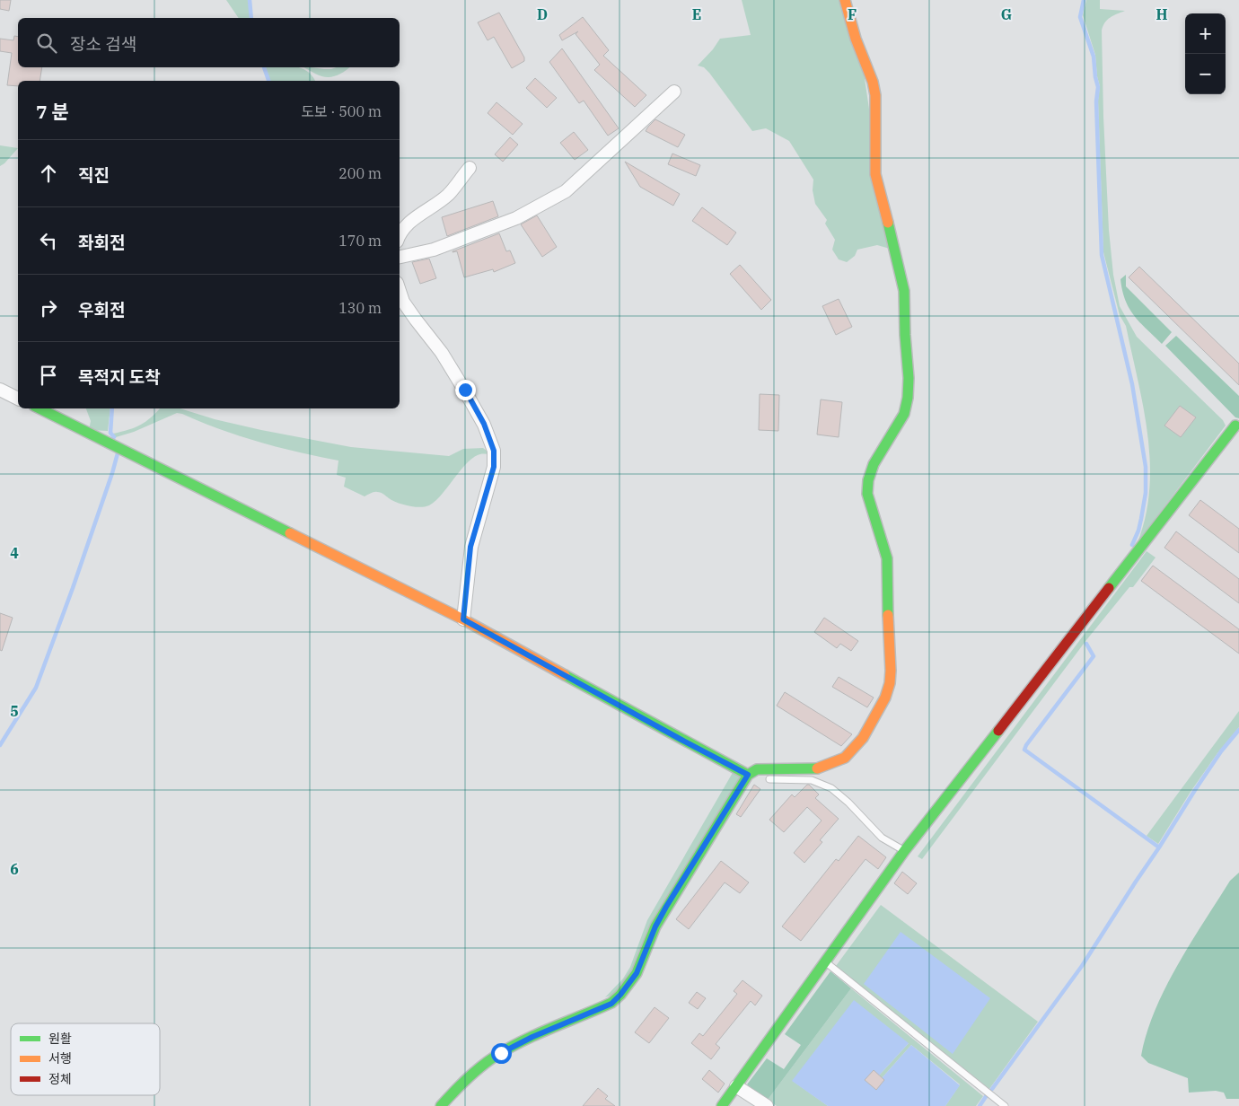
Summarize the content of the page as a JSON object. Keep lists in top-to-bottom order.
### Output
{
  "legend": ["원활", "서행", "정체"],
  "page": {
    "map_buttons": ["+", "−"],
    "search": "장소 검색",
    "heading": ["7 분", "도보 · 500 m"],
    "list": [
      ["직진", "200 m"],
      ["좌회전", "170 m"],
      ["우회전", "130 m"],
      "목적지 도착"
    ]
  },
  "grid": {
    "columns": [
      "D",
      "E",
      "F",
      "G",
      "H"
    ],
    "rows": ["4", "5", "6"]
  }
}
